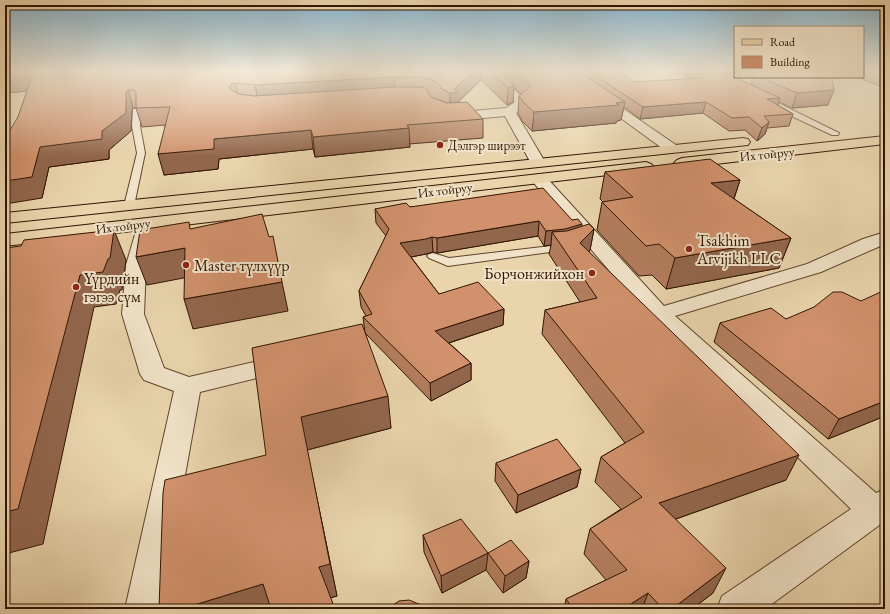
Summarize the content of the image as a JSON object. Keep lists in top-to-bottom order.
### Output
{
  "streets": {
    "main road": ["Их тойруу"]
  },
  "places": [
    "Дэлгэр ширээт",
    "Tsakhim Arvijikh LLC",
    "Master түлхүүр",
    "Борчонжийхон",
    "Үүрдийн гэгээ сүм"
  ],
  "legend": ["Road", "Building"]
}
